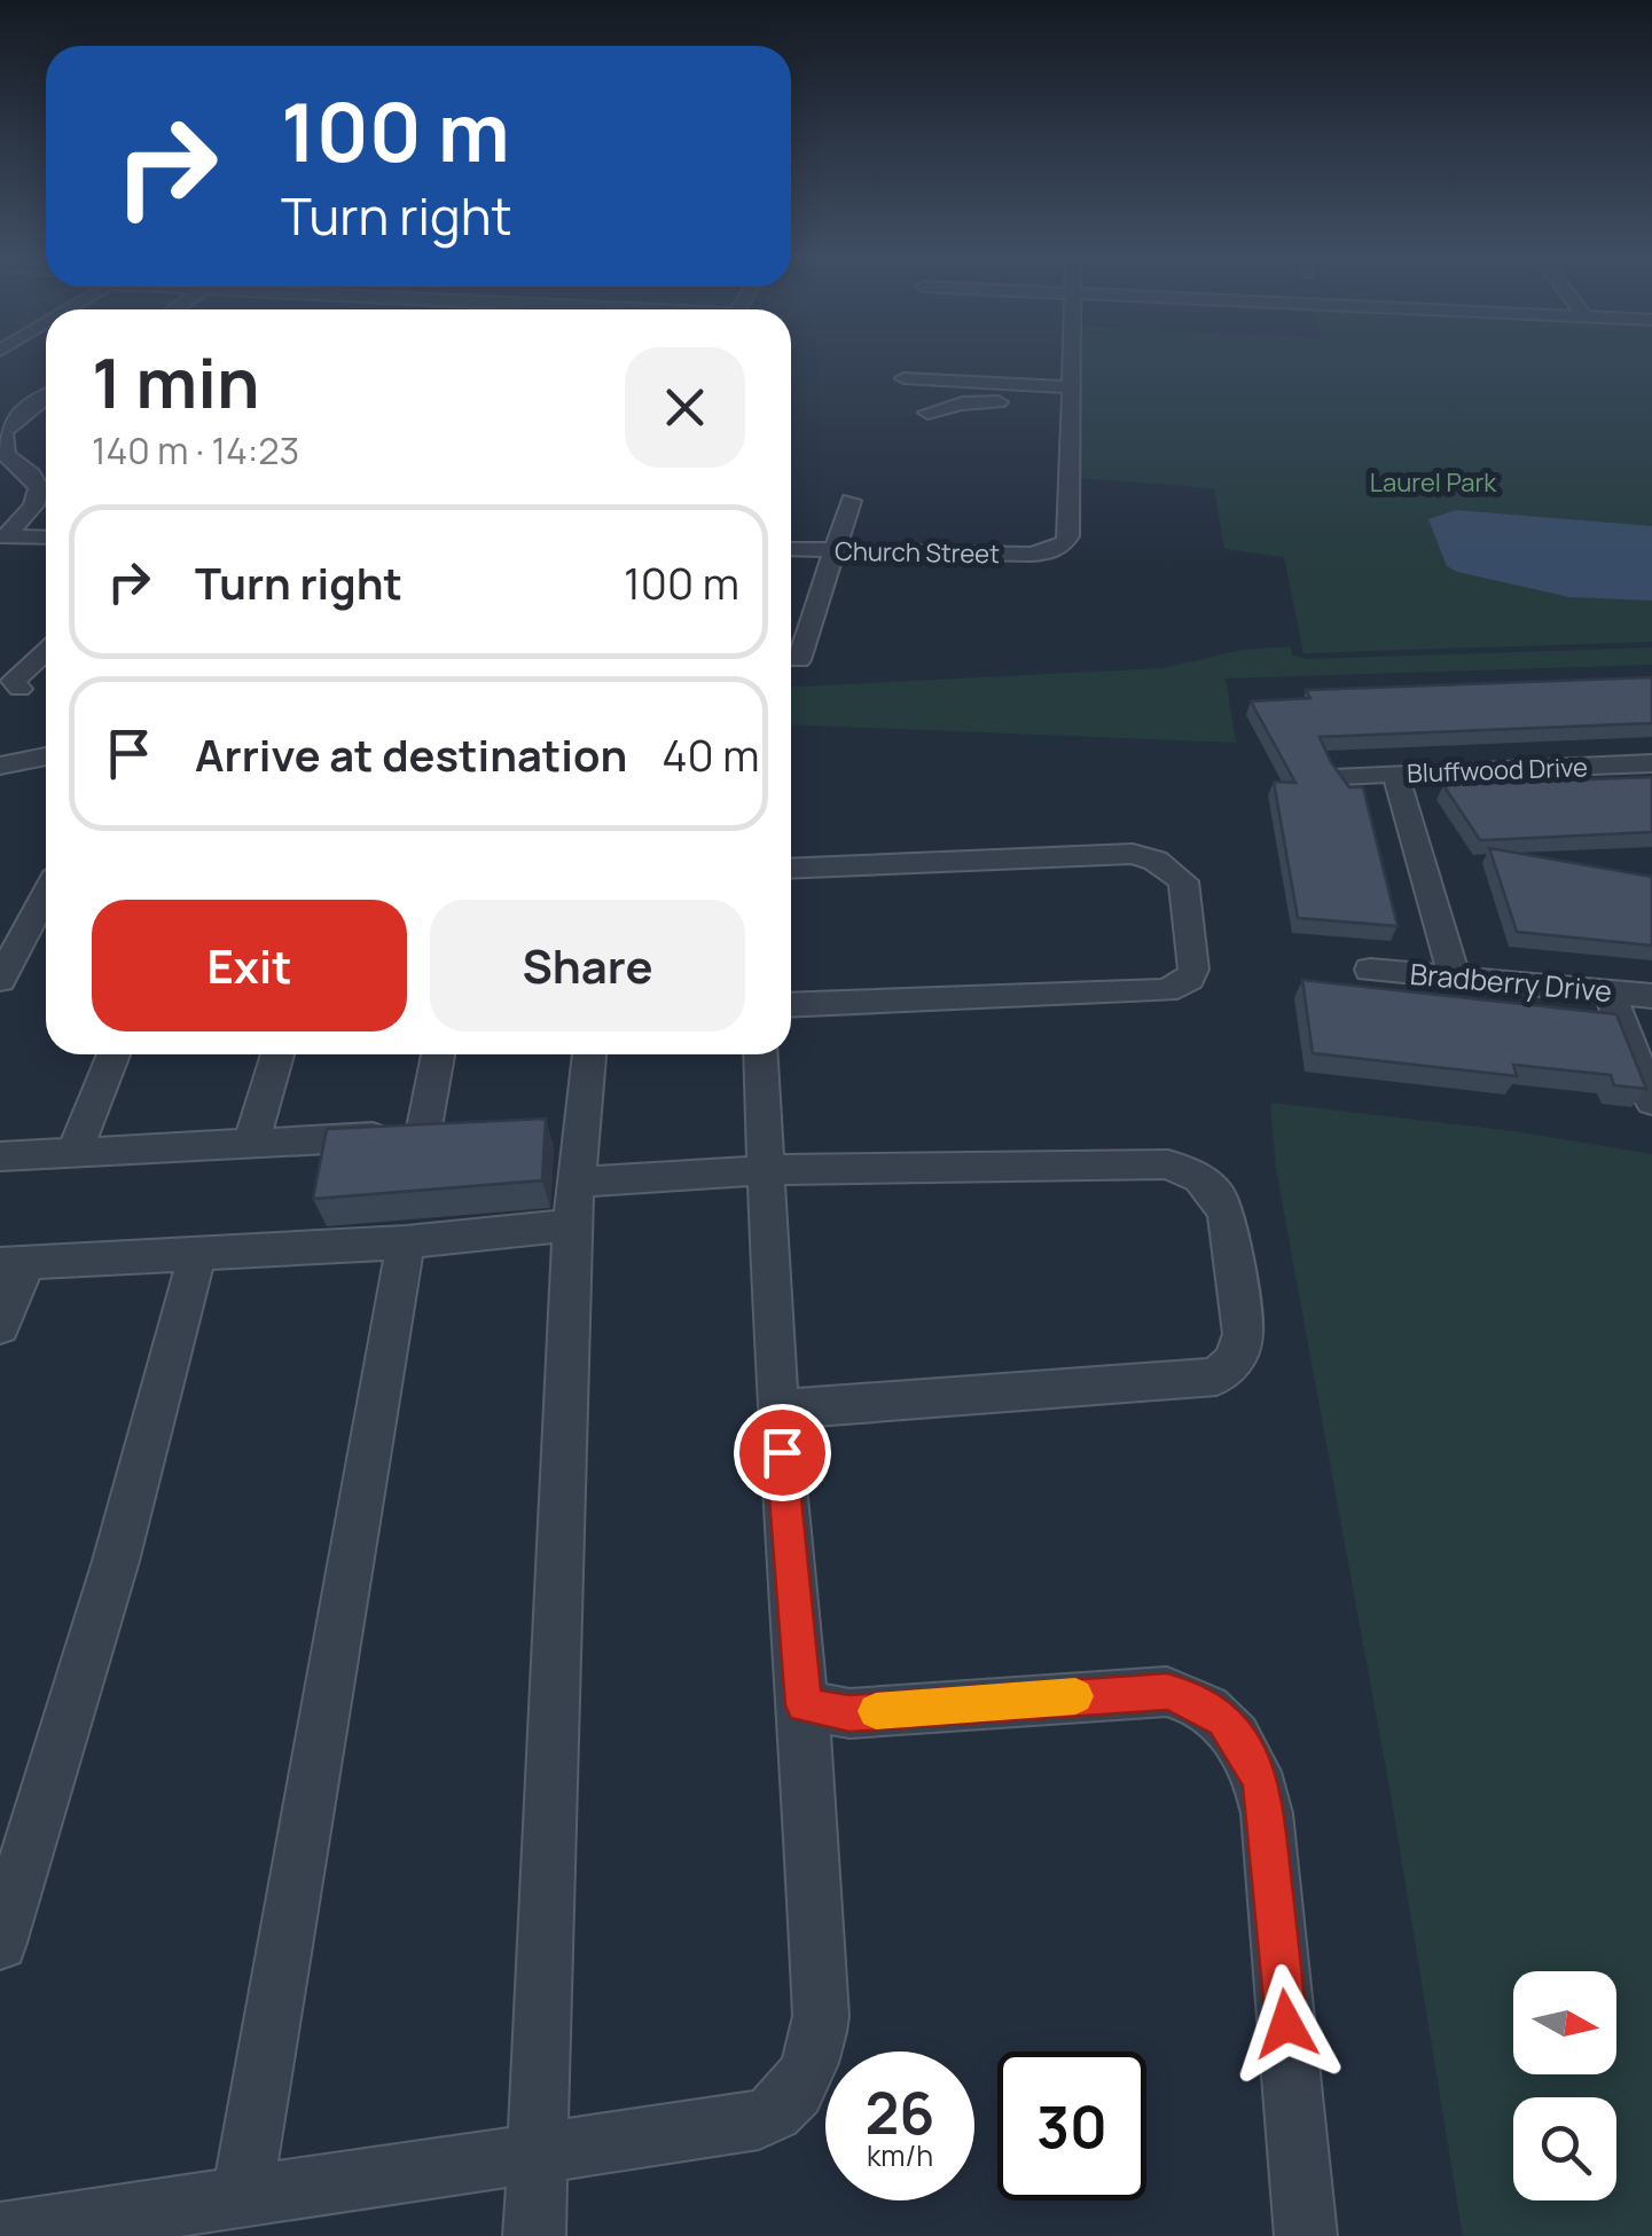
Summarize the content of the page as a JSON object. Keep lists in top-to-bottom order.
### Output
{
  "streets": {
    "street": ["Church Street", "Bluffwood Drive", "Bradberry Drive"]
  },
  "parks": ["Laurel Park"],
  "north": "right",
  "page": {
    "turn": ["100 m", "Turn right"],
    "heading": ["1 min", "140 m · 14:23"],
    "list": [
      {
        "name": "Turn right",
        "value": "100 m"
      },
      {
        "name": "Arrive at destination",
        "value": "40 m"
      }
    ],
    "buttons": ["Exit", "Share"],
    "speed": "26 km/h",
    "limit": "30"
  }
}
